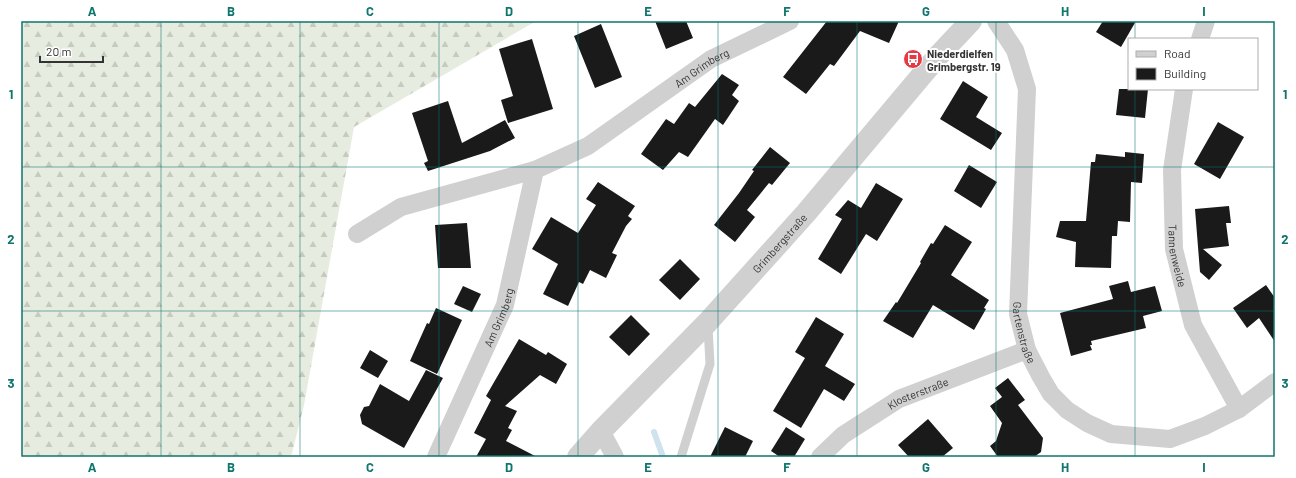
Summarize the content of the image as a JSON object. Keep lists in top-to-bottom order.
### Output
{
  "streets": {
    "street": [
      "Am Grimberg",
      "Grimbergstraße",
      "Tannenweide",
      "Gartenstraße",
      "Klosterstraße"
    ]
  },
  "crossings": [
    ["Tannenweide", "Gartenstraße"],
    ["Gartenstraße", "Klosterstraße"]
  ],
  "places": {
    "bus stop": ["Niederdielfen Grimbergstr. 19"]
  },
  "legend": ["Road", "Building"],
  "scale_bar": "20 m",
  "grid": {
    "columns": [
      "A",
      "B",
      "C",
      "D",
      "E",
      "F",
      "G",
      "H",
      "I"
    ],
    "rows": ["1", "2", "3"]
  }
}
